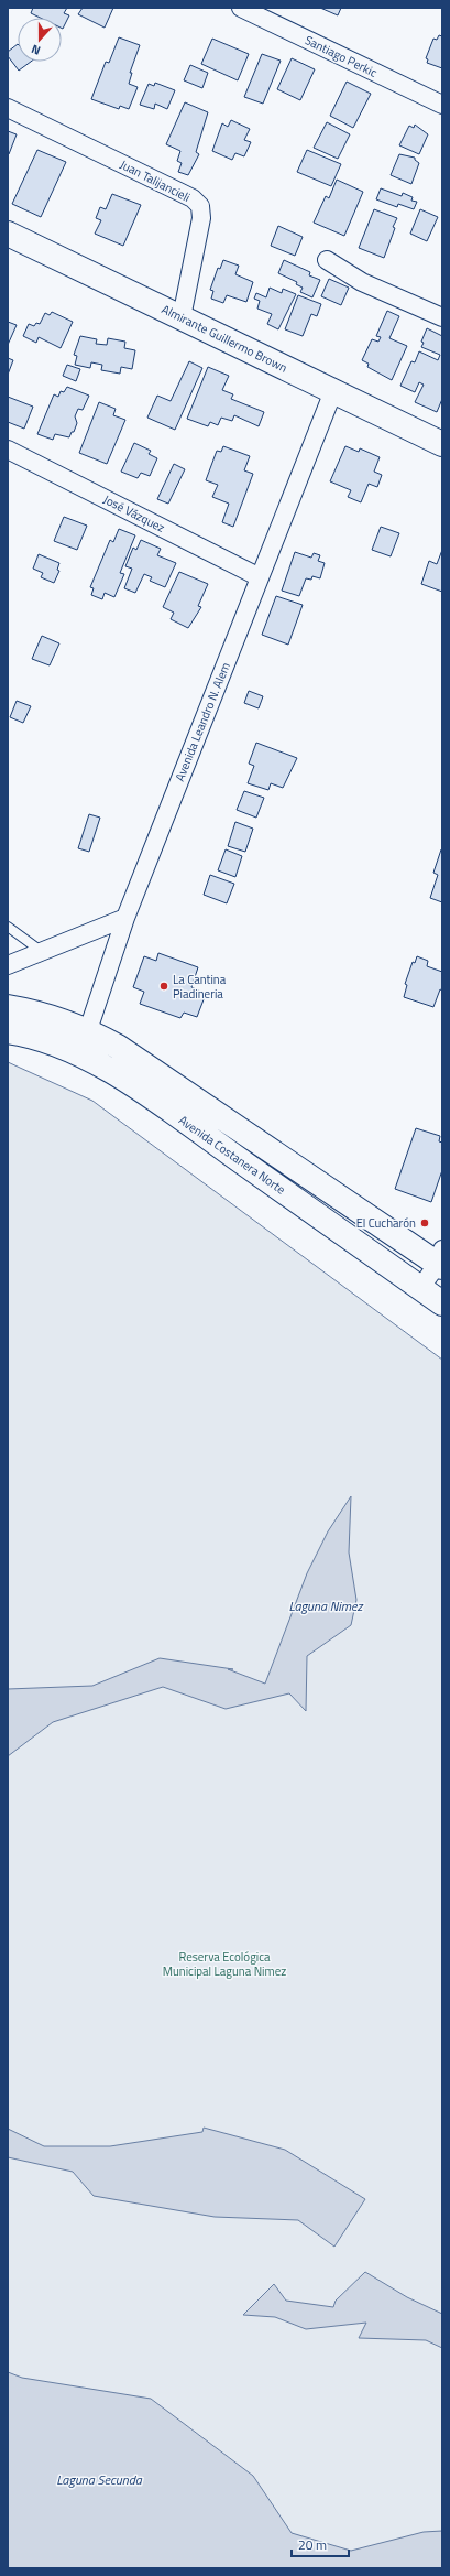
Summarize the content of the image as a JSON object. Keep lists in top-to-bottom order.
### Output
{
  "streets": {
    "street": [
      "Santiago Perkic",
      "Juan Talijancieli",
      "Almirante Guillermo Brown",
      "José Vázquez",
      "Avenida Leandro N. Alem",
      "Avenida Costanera Norte"
    ]
  },
  "crossings": [
    ["Juan Talijancieli", "Almirante Guillermo Brown"],
    ["Almirante Guillermo Brown", "Avenida Leandro N. Alem"],
    ["José Vázquez", "Avenida Leandro N. Alem"],
    ["Avenida Leandro N. Alem", "Avenida Costanera Norte"]
  ],
  "water": ["Laguna Nimez", "Laguna Secunda"],
  "parks": ["Reserva Ecológica Municipal Laguna Nimez"],
  "places": ["La Cantina Piadineria", "El Cucharón"],
  "scale_bar": "20 m",
  "north": "bottom"
}
